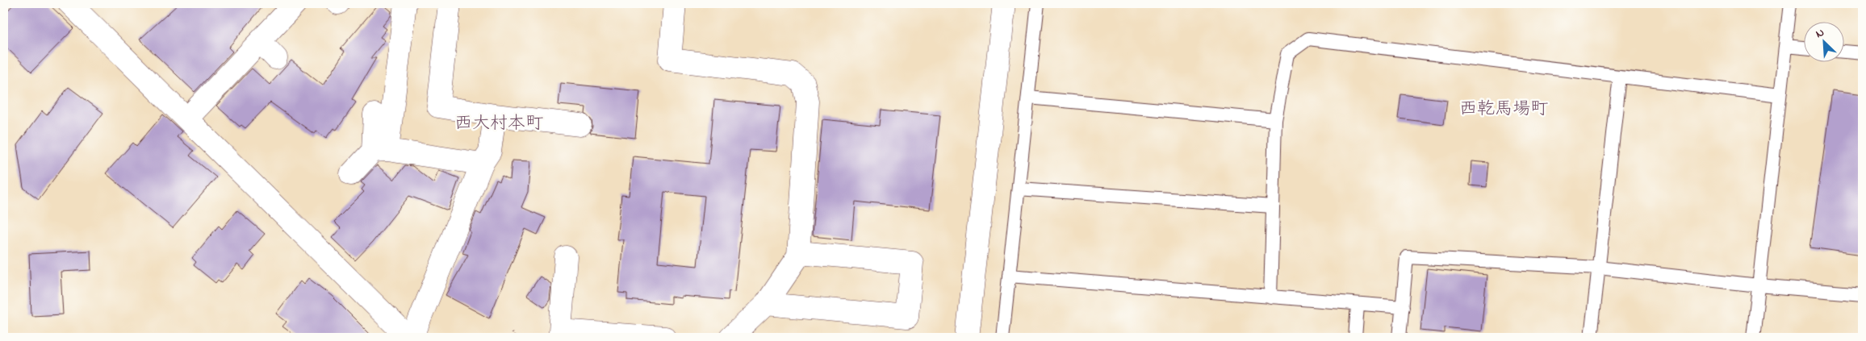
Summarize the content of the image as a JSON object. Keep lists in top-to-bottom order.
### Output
{
  "districts": ["西乾馬場町", "西大村本町"],
  "north": "top left"
}
